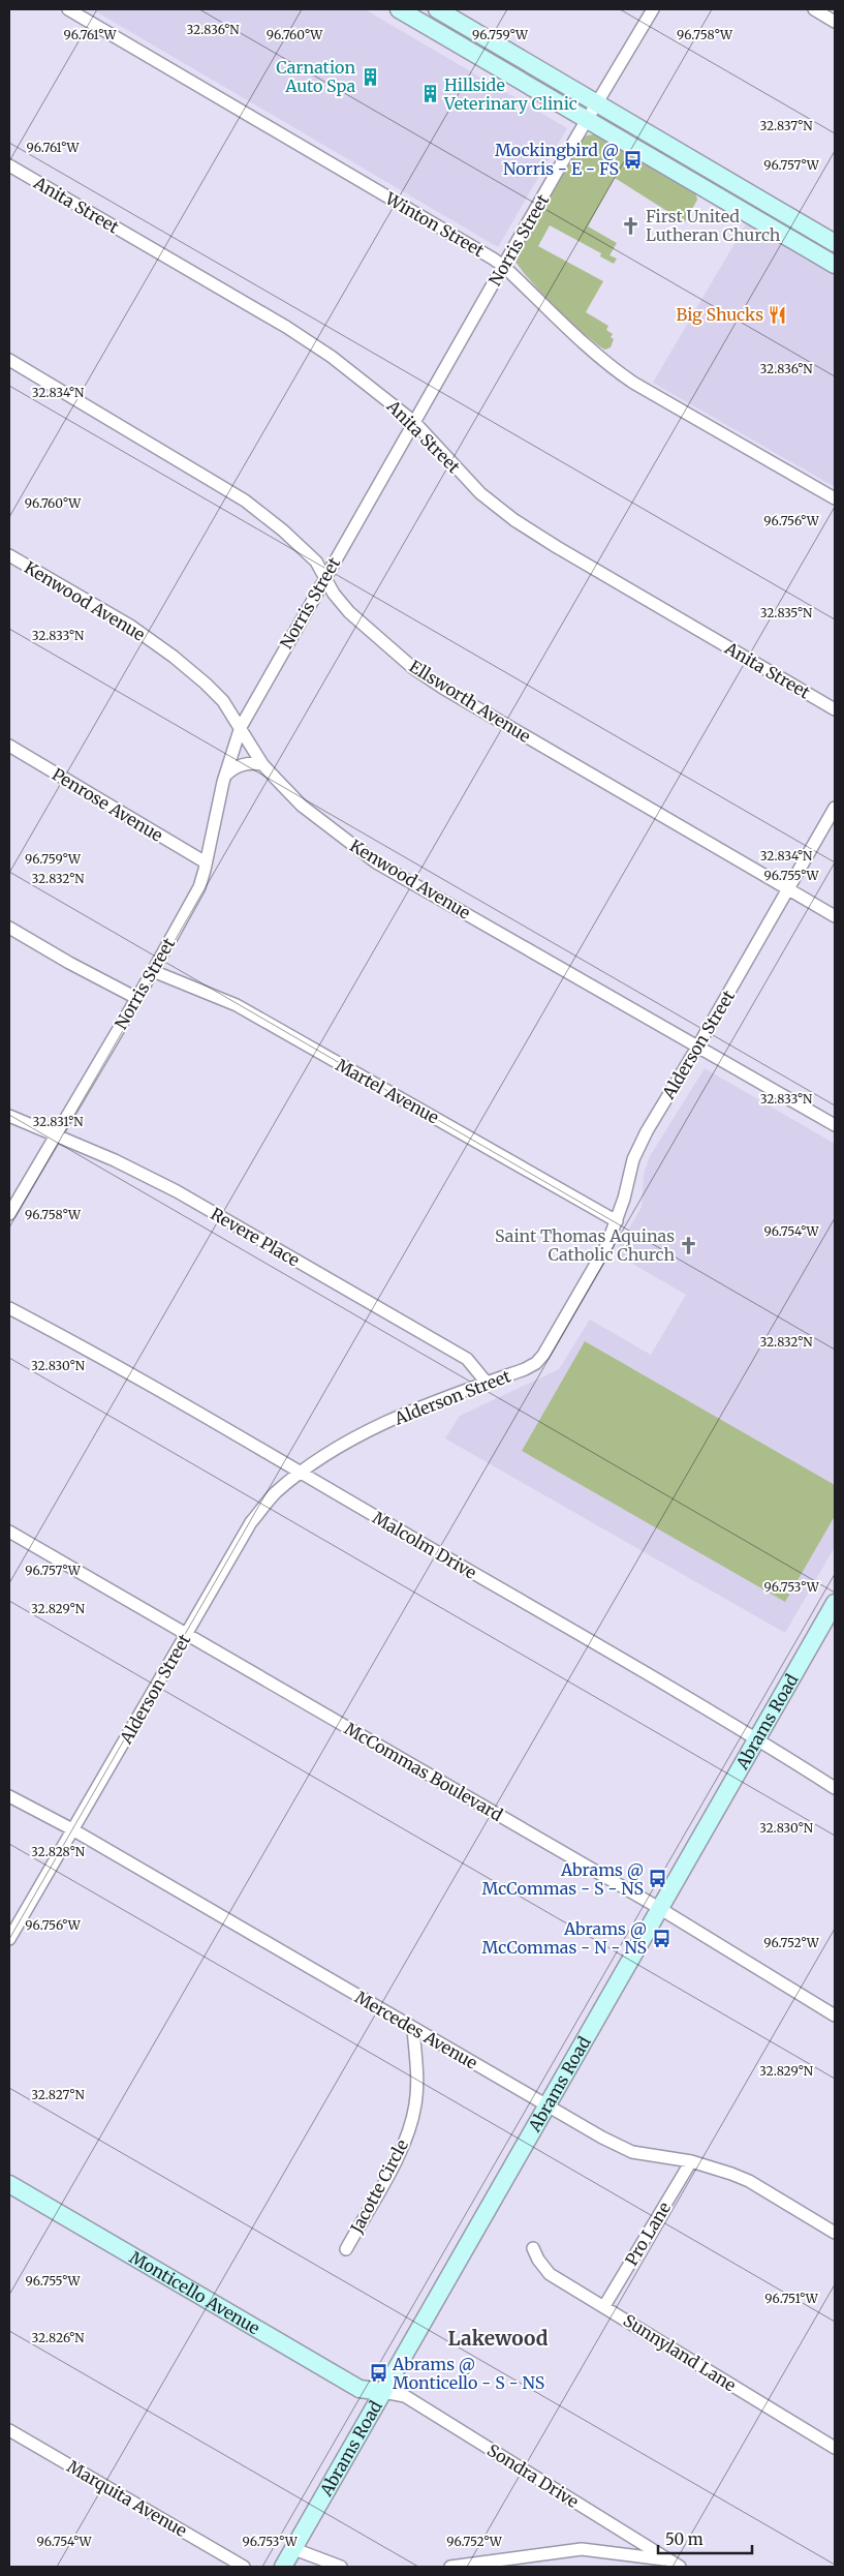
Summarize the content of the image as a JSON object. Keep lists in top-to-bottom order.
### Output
{
  "streets": {
    "main road": ["Abrams Road", "Monticello Avenue"],
    "street": [
      "Anita Street",
      "Winton Street",
      "Norris Street",
      "Kenwood Avenue",
      "Ellsworth Avenue",
      "Penrose Avenue",
      "Alderson Street",
      "Martel Avenue",
      "Revere Place",
      "Malcolm Drive",
      "McCommas Boulevard",
      "Mercedes Avenue",
      "Jacotte Circle",
      "Pro Lane",
      "Sunnyland Lane",
      "Sondra Drive",
      "Marquita Avenue"
    ]
  },
  "crossings": [
    ["Anita Street", "Norris Street"],
    ["Winton Street", "Norris Street"],
    ["Norris Street", "Kenwood Avenue"],
    ["Norris Street", "Ellsworth Avenue"],
    ["Norris Street", "Penrose Avenue"],
    ["Norris Street", "Martel Avenue"],
    ["Norris Street", "Revere Place"],
    ["Kenwood Avenue", "Alderson Street"],
    ["Ellsworth Avenue", "Alderson Street"],
    ["Alderson Street", "Martel Avenue"],
    ["Alderson Street", "Revere Place"],
    ["Alderson Street", "Malcolm Drive"],
    ["Alderson Street", "McCommas Boulevard"],
    ["Alderson Street", "Mercedes Avenue"],
    ["Malcolm Drive", "Abrams Road"],
    ["Abrams Road", "McCommas Boulevard"],
    ["Abrams Road", "Mercedes Avenue"],
    ["Abrams Road", "Monticello Avenue"],
    ["Abrams Road", "Sondra Drive"],
    ["Mercedes Avenue", "Jacotte Circle"],
    ["Mercedes Avenue", "Pro Lane"],
    ["Pro Lane", "Sunnyland Lane"],
    ["Monticello Avenue", "Sondra Drive"]
  ],
  "districts": ["Lakewood"],
  "places": {
    "building": ["Carnation Auto Spa", "Hillside Veterinary Clinic"],
    "bus stop": [
      "Mockingbird @ Norris - E - FS",
      "Abrams @ McCommas - S - NS",
      "Abrams @ McCommas - N - NS",
      "Abrams @ Monticello - S - NS"
    ],
    "church": ["First United Lutheran Church", "Saint Thomas Aquinas Catholic Church"],
    "restaurant": ["Big Shucks"]
  },
  "scale_bar": "50 m",
  "coordinates": [
    "32.836°N",
    "96.760°W",
    "96.759°W",
    "96.761°W",
    "96.758°W",
    "32.837°N",
    "96.757°W",
    "32.834°N",
    "96.756°W",
    "32.835°N",
    "32.833°N",
    "96.755°W",
    "32.832°N",
    "32.831°N",
    "96.754°W",
    "32.830°N",
    "96.753°W",
    "32.829°N",
    "32.828°N",
    "96.752°W",
    "32.827°N",
    "96.751°W",
    "32.826°N"
  ]
}
